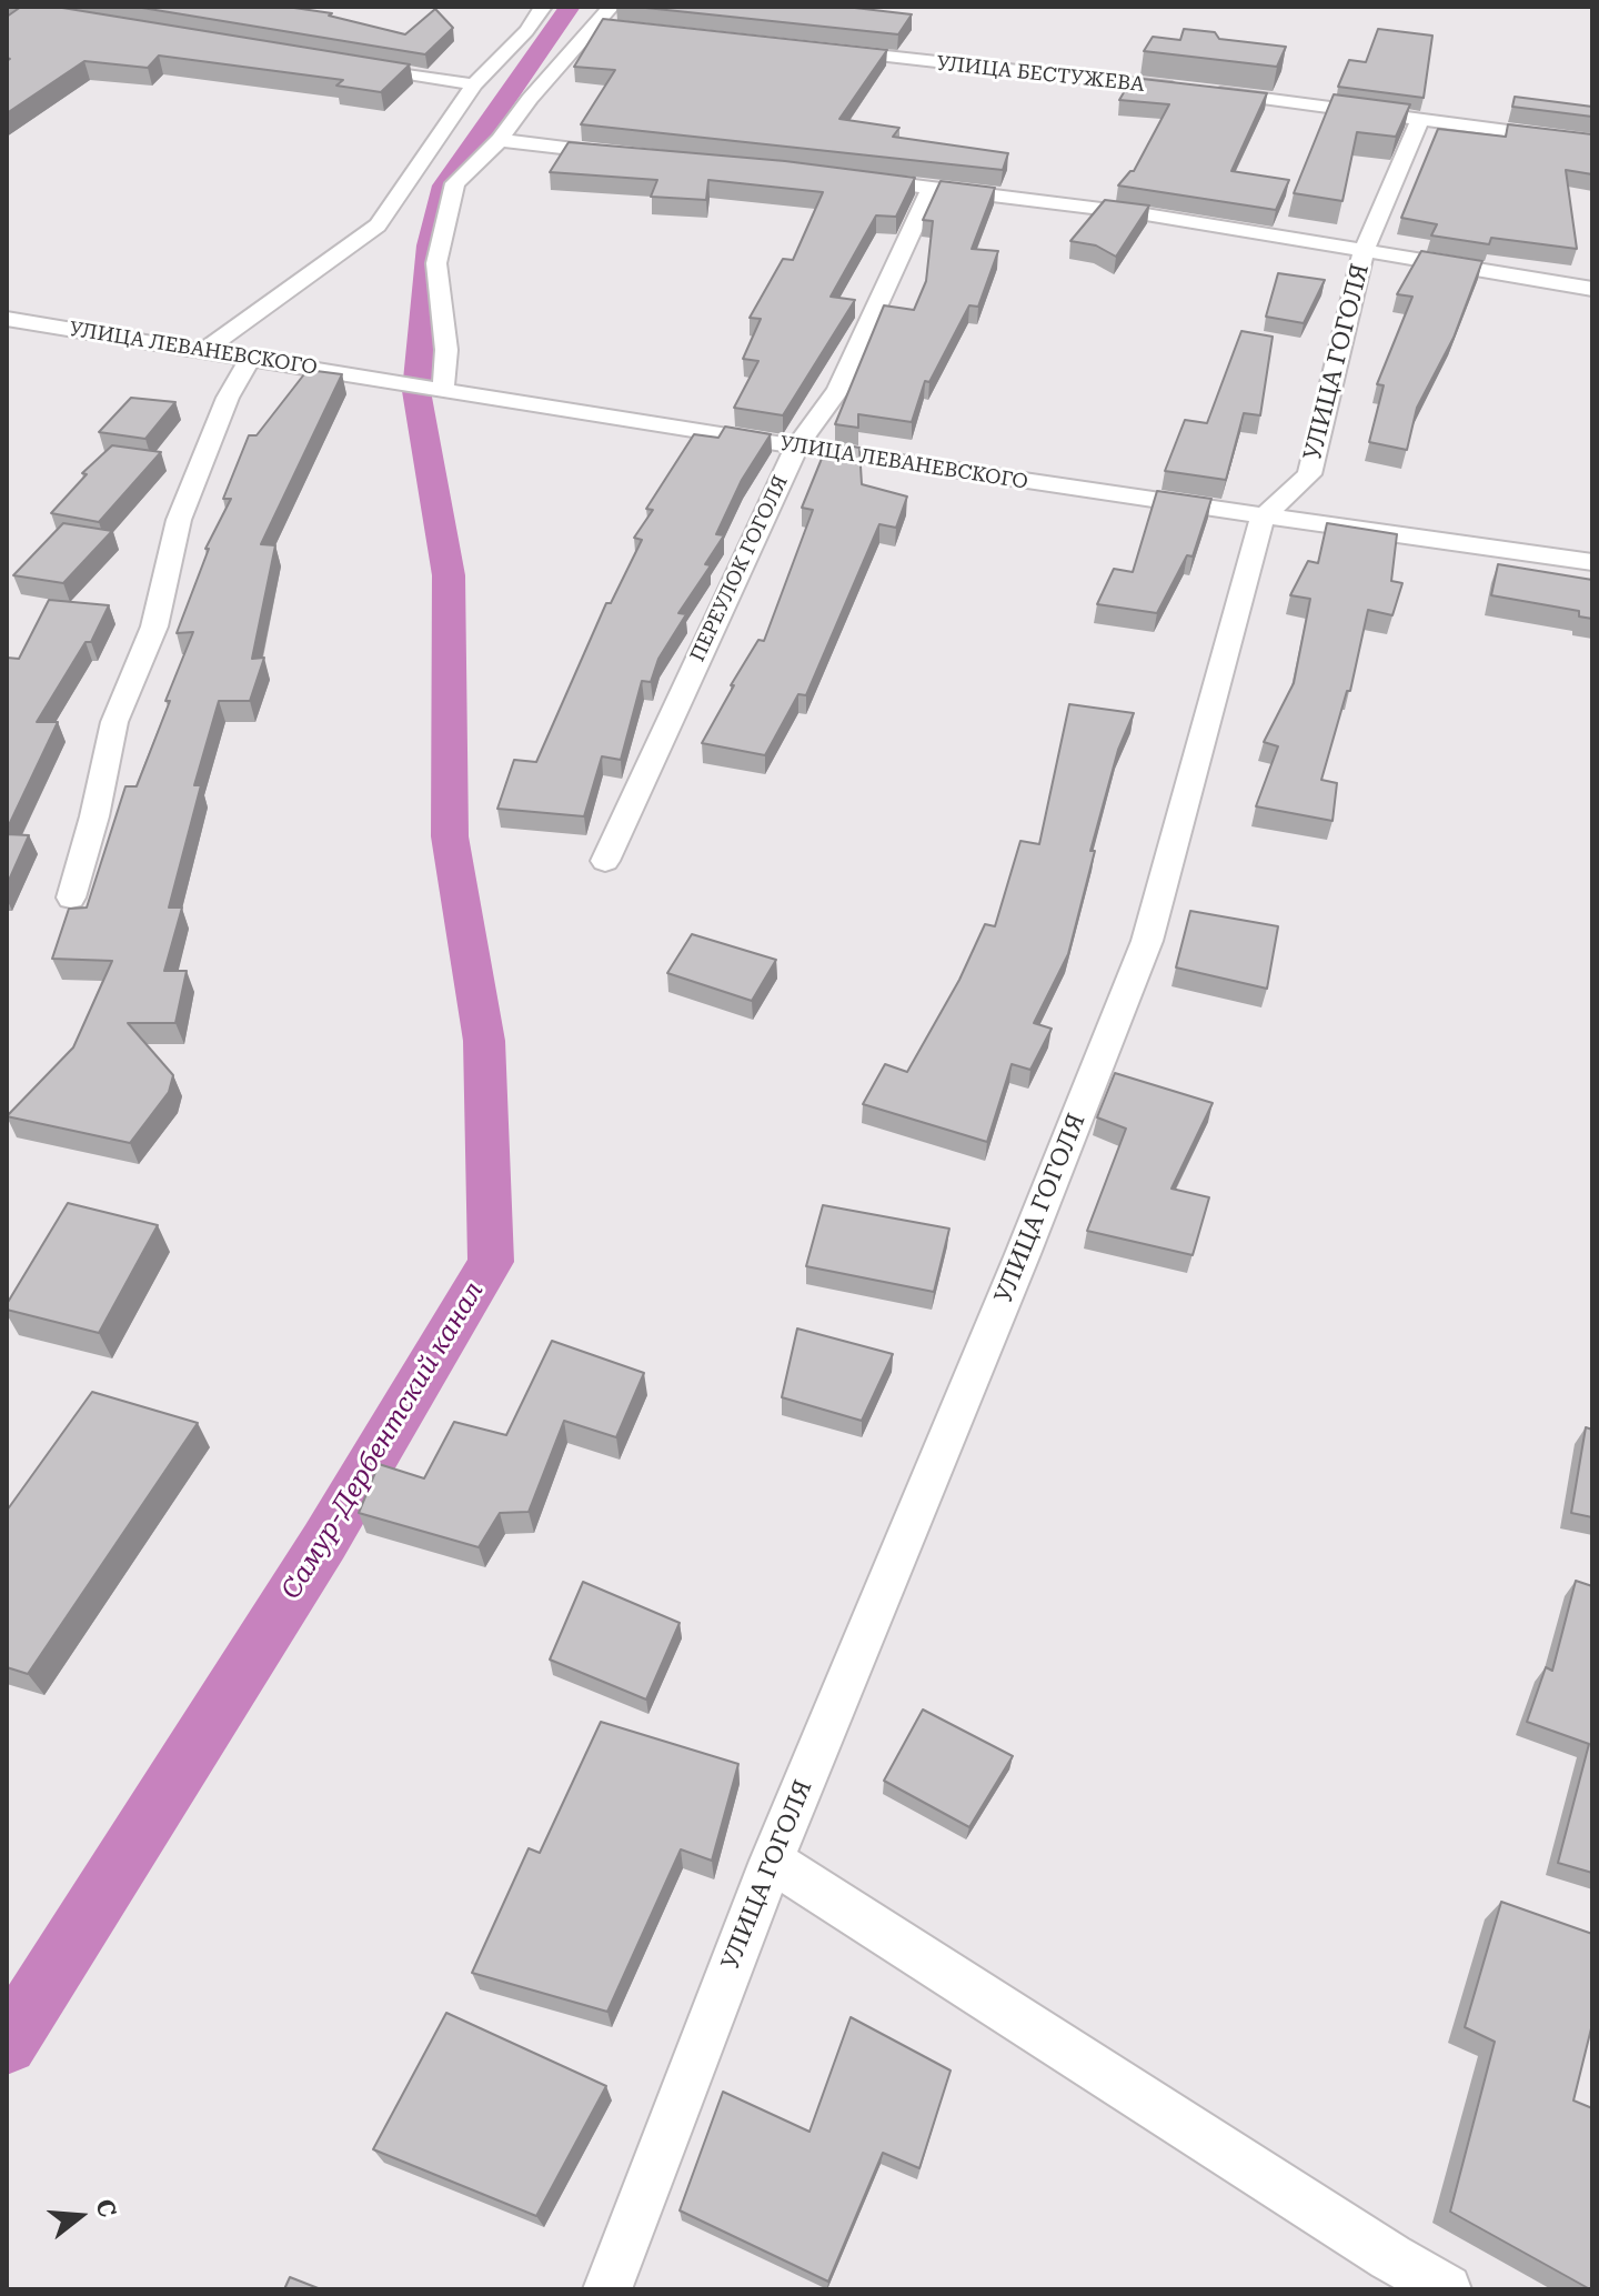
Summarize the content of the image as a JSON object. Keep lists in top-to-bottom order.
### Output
{
  "streets": {
    "street": [
      "УЛИЦА БЕСТУЖЕВА",
      "УЛИЦА ЛЕВАНЕВСКОГО",
      "УЛИЦА ГОГОЛЯ",
      "ПЕРЕУЛОК ГОГОЛЯ"
    ]
  },
  "crossings": [
    ["УЛИЦА БЕСТУЖЕВА", "УЛИЦА ГОГОЛЯ"],
    ["УЛИЦА ЛЕВАНЕВСКОГО", "УЛИЦА ГОГОЛЯ"],
    ["УЛИЦА ЛЕВАНЕВСКОГО", "ПЕРЕУЛОК ГОГОЛЯ"]
  ],
  "water": ["Самур-Дербентский канал"],
  "north": "right"
}
